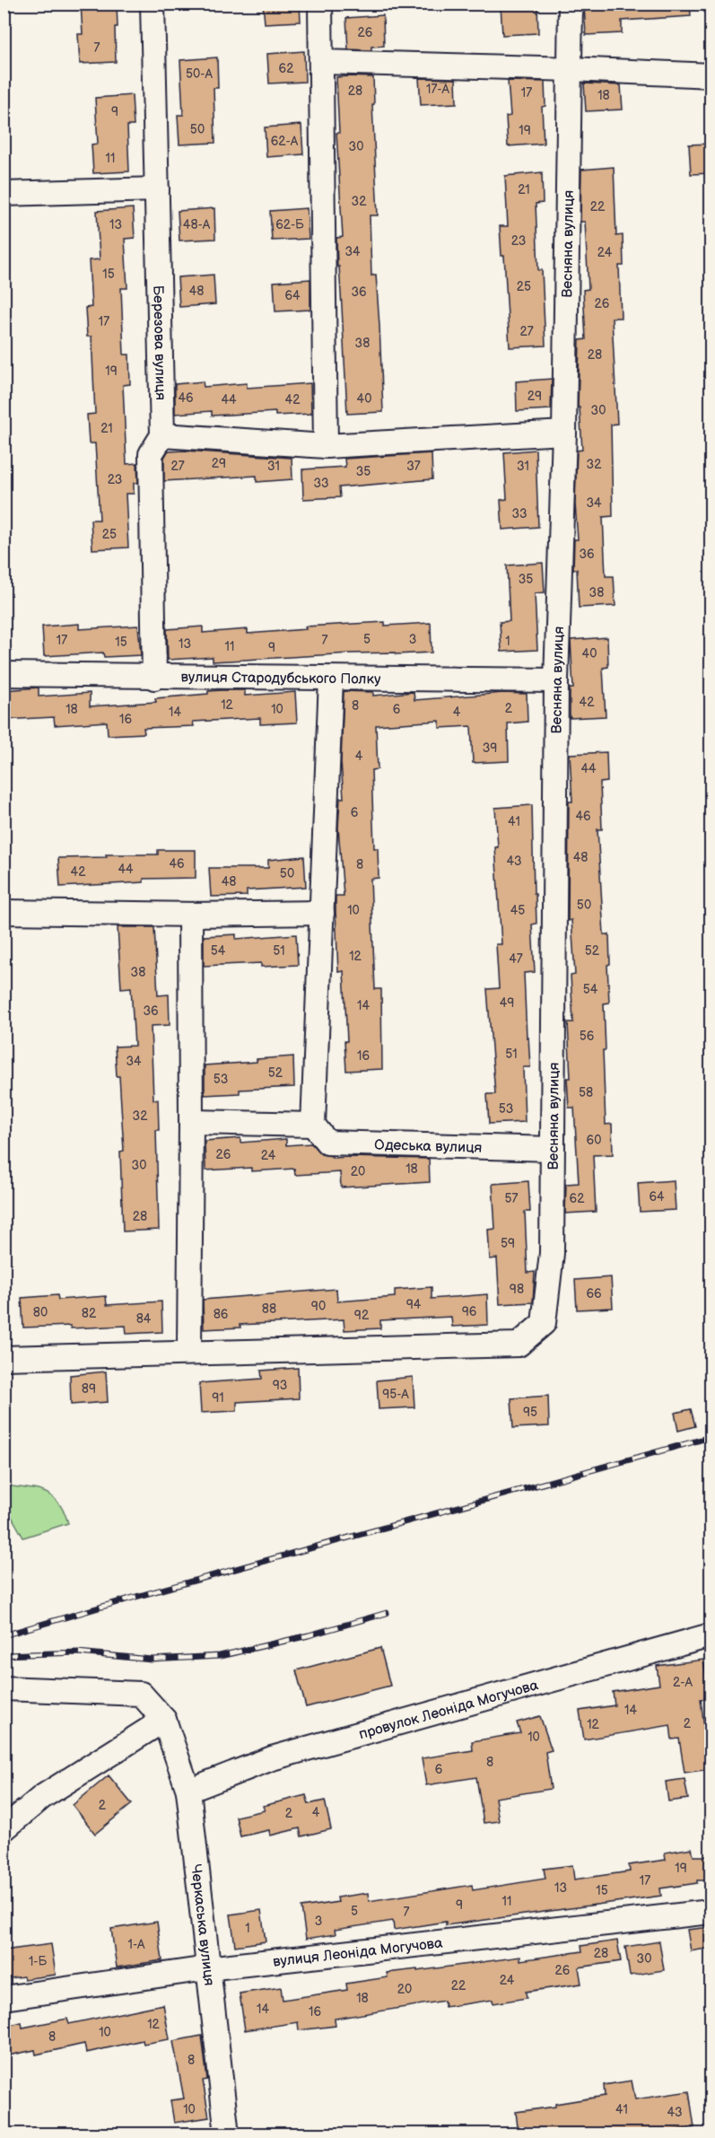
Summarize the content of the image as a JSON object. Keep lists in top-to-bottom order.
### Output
{
  "streets": {
    "street": [
      "Весняна вулиця",
      "Березова вулиця",
      "вулиця Стародубського Полку",
      "Одеська вулиця",
      "провулок Леоніда Могучова",
      "Черкаська вулиця",
      "вулиця Леоніда Могучова"
    ]
  },
  "crossings": [
    ["Весняна вулиця", "вулиця Стародубського Полку"],
    ["Весняна вулиця", "Одеська вулиця"],
    ["Березова вулиця", "вулиця Стародубського Полку"],
    ["провулок Леоніда Могучова", "Черкаська вулиця"],
    ["Черкаська вулиця", "вулиця Леоніда Могучова"]
  ],
  "house_numbers": [
    "26",
    "7",
    "62",
    "50-А",
    "17-А",
    "28",
    "17",
    "18",
    "9",
    "50",
    "19",
    "62-А",
    "30",
    "11",
    "21",
    "32",
    "22",
    "13",
    "48-А",
    "62-Б",
    "23",
    "34",
    "24",
    "15",
    "25",
    "48",
    "36",
    "64",
    "26",
    "17",
    "27",
    "38",
    "28",
    "19",
    "29",
    "46",
    "40",
    "44",
    "42",
    "30",
    "21",
    "29",
    "32",
    "27",
    "31",
    "37",
    "31",
    "35",
    "23",
    "33",
    "34",
    "33",
    "25",
    "36",
    "35",
    "38",
    "5",
    "3",
    "17",
    "7",
    "1",
    "15",
    "13",
    "11",
    "9",
    "40",
    "42",
    "12",
    "8",
    "2",
    "18",
    "10",
    "6",
    "14",
    "4",
    "16",
    "39",
    "4",
    "44",
    "6",
    "46",
    "41",
    "48",
    "43",
    "46",
    "8",
    "44",
    "42",
    "50",
    "48",
    "50",
    "10",
    "45",
    "54",
    "51",
    "52",
    "12",
    "47",
    "38",
    "54",
    "49",
    "14",
    "36",
    "56",
    "51",
    "16",
    "34",
    "52",
    "53",
    "58",
    "53",
    "32",
    "60",
    "26",
    "24",
    "30",
    "18",
    "20",
    "64",
    "57",
    "62",
    "28",
    "59",
    "98",
    "66",
    "94",
    "90",
    "88",
    "96",
    "80",
    "82",
    "86",
    "92",
    "84",
    "93",
    "89",
    "95-А",
    "91",
    "95",
    "2-А",
    "14",
    "2",
    "12",
    "10",
    "8",
    "6",
    "2",
    "4",
    "2",
    "19",
    "17",
    "13",
    "15",
    "11",
    "9",
    "5",
    "7",
    "3",
    "1",
    "1-А",
    "28",
    "30",
    "1-Б",
    "26",
    "24",
    "22",
    "20",
    "18",
    "14",
    "16",
    "12",
    "10",
    "8",
    "8",
    "10",
    "41",
    "43"
  ]
}
